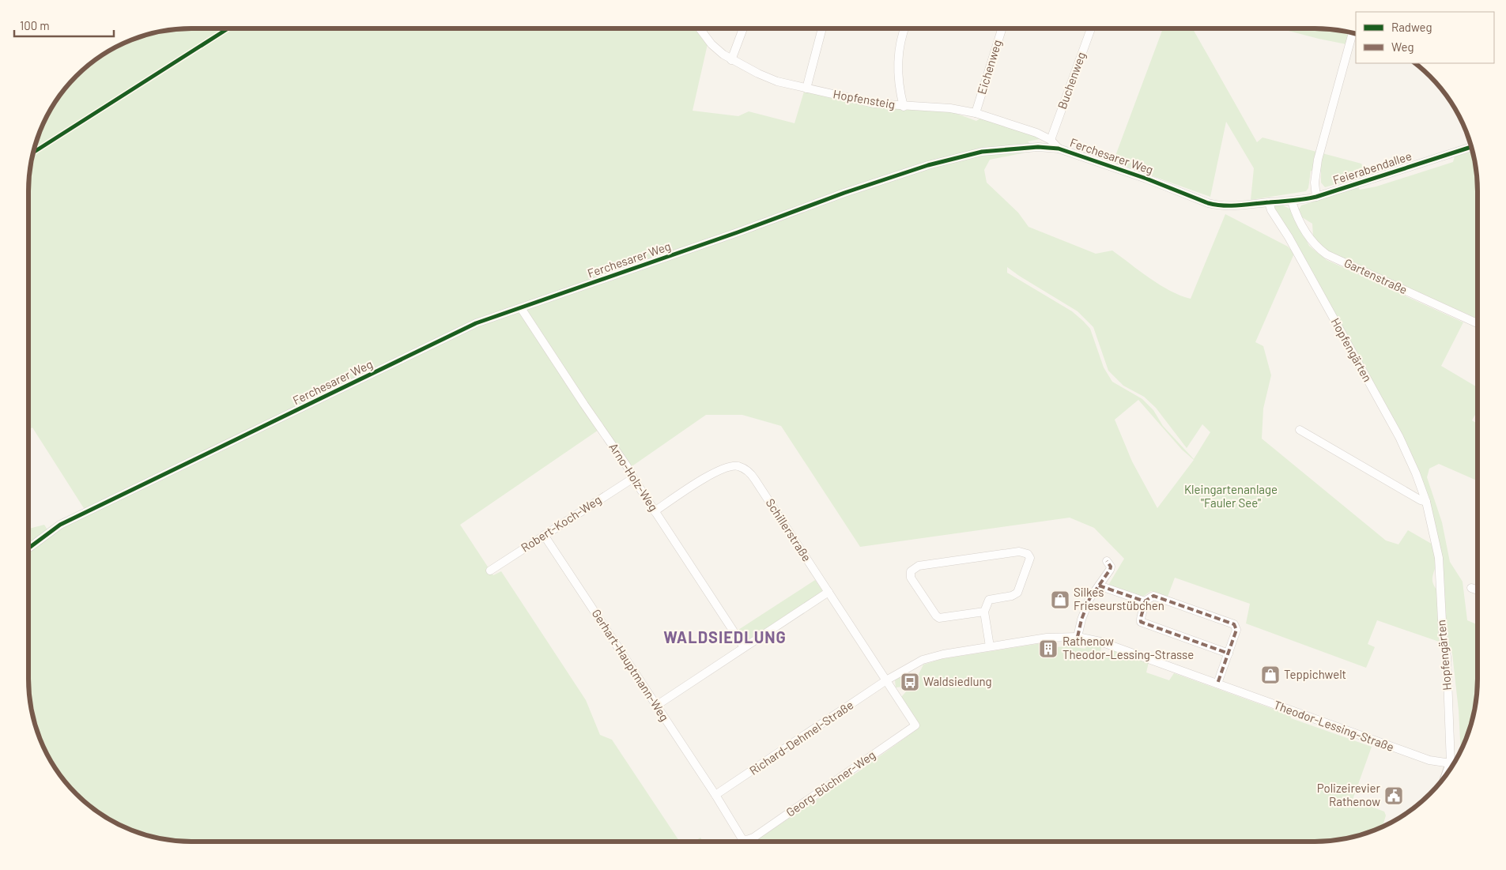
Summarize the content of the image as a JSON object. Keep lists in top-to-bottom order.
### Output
{
  "streets": {
    "street": [
      "Eichenweg",
      "Buchenweg",
      "Hopfensteig",
      "Ferchesarer Weg",
      "Feierabendallee",
      "Gartenstraße",
      "Hopfengärten",
      "Arno-Holz-Weg",
      "Robert-Koch-Weg",
      "Schillerstraße",
      "Gerhart-Hauptmann-Weg",
      "Theodor-Lessing-Straße",
      "Richard-Dehmel-Straße",
      "Georg-Büchner-Weg"
    ]
  },
  "crossings": [
    ["Eichenweg", "Hopfensteig"],
    ["Buchenweg", "Hopfensteig"],
    ["Buchenweg", "Ferchesarer Weg"],
    ["Hopfensteig", "Ferchesarer Weg"],
    ["Ferchesarer Weg", "Feierabendallee"],
    ["Ferchesarer Weg", "Hopfengärten"],
    ["Ferchesarer Weg", "Arno-Holz-Weg"],
    ["Feierabendallee", "Gartenstraße"],
    ["Feierabendallee", "Hopfengärten"],
    ["Hopfengärten", "Theodor-Lessing-Straße"],
    ["Arno-Holz-Weg", "Robert-Koch-Weg"],
    ["Arno-Holz-Weg", "Schillerstraße"],
    ["Robert-Koch-Weg", "Gerhart-Hauptmann-Weg"],
    ["Schillerstraße", "Theodor-Lessing-Straße"],
    ["Schillerstraße", "Richard-Dehmel-Straße"],
    ["Schillerstraße", "Georg-Büchner-Weg"],
    ["Gerhart-Hauptmann-Weg", "Richard-Dehmel-Straße"],
    ["Gerhart-Hauptmann-Weg", "Georg-Büchner-Weg"],
    ["Theodor-Lessing-Straße", "Richard-Dehmel-Straße"],
    ["Theodor-Lessing-Straße", "Georg-Büchner-Weg"],
    ["Richard-Dehmel-Straße", "Georg-Büchner-Weg"]
  ],
  "districts": ["WALDSIEDLUNG"],
  "parks": ["Kleingartenanlage \"Fauler See\""],
  "places": {
    "shop": ["Silkes Frieseurstübchen", "Teppichwelt"],
    "building": ["Rathenow Theodor-Lessing-Strasse"],
    "bus stop": ["Waldsiedlung"],
    "public building": ["Polizeirevier Rathenow"]
  },
  "legend": ["Radweg", "Weg"],
  "scale_bar": "100 m"
}
